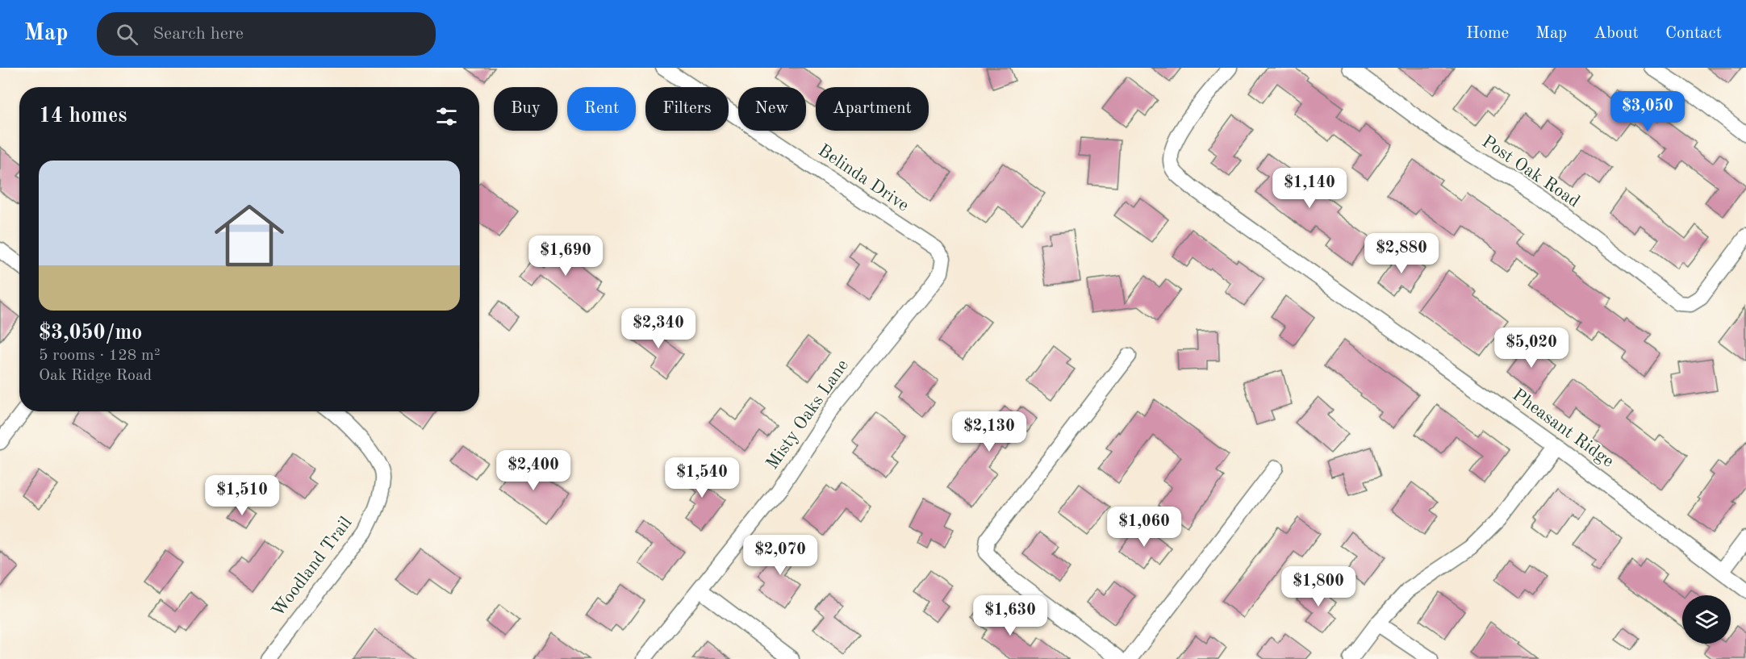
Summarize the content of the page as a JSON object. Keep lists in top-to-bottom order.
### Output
{
  "streets": {
    "street": [
      "Post Oak Road",
      "Belinda Drive",
      "Misty Oaks Lane",
      "Pheasant Ridge",
      "Woodland Trail"
    ]
  },
  "crossings": [
    ["Belinda Drive", "Misty Oaks Lane"]
  ],
  "page": {
    "header": "Map",
    "search": "Search here",
    "nav": [
      "Home",
      "Map",
      "About",
      "Contact"
    ],
    "chip": [
      "Buy",
      "Rent",
      "Filters",
      "New",
      "Apartment"
    ],
    "heading": "14 homes",
    "price": [
      "$3,050",
      "$1,140",
      "$2,880",
      "$1,690",
      "$2,340",
      "$5,020",
      "$2,130",
      "$2,400",
      "$1,540",
      "$1,510",
      "$1,060",
      "$2,070",
      "$1,800",
      "$1,630"
    ],
    "list": [
      {
        "name": "$3,050/mo",
        "note": "5 rooms · 128 m² · Oak Ridge Road"
      }
    ]
  }
}
